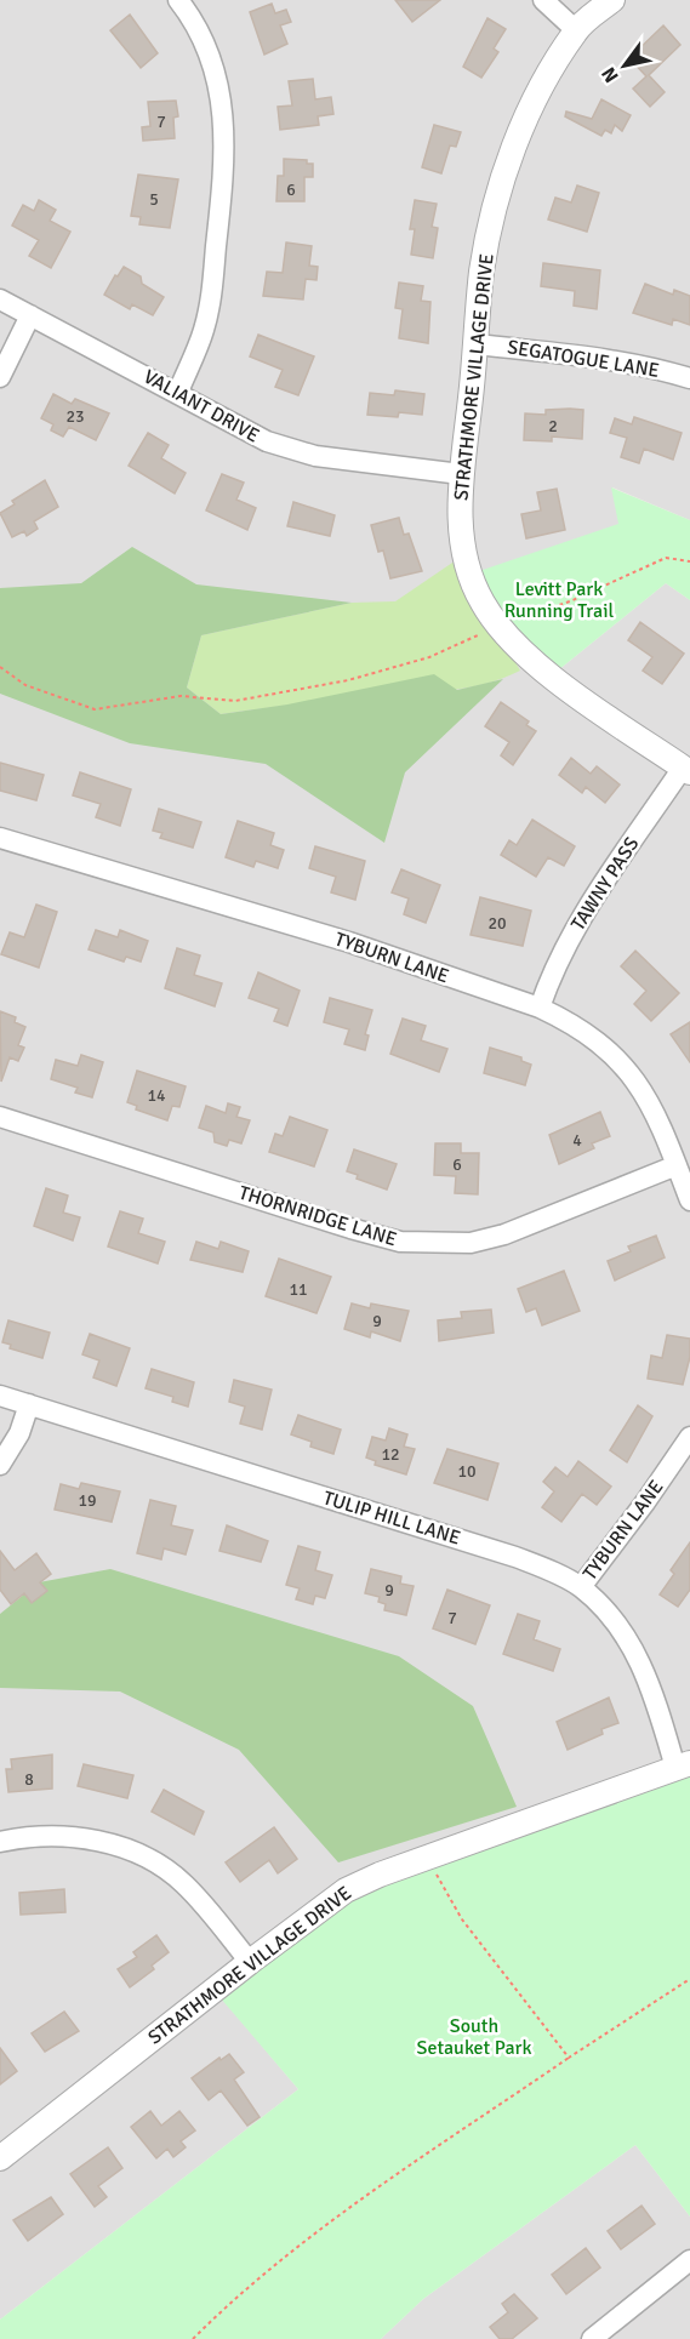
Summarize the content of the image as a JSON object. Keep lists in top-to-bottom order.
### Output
{
  "streets": {
    "street": [
      "SEGATOGUE LANE",
      "STRATHMORE VILLAGE DRIVE",
      "VALIANT DRIVE",
      "TAWNY PASS",
      "TYBURN LANE",
      "THORNRIDGE LANE",
      "TULIP HILL LANE"
    ]
  },
  "crossings": [
    ["SEGATOGUE LANE", "STRATHMORE VILLAGE DRIVE"],
    ["STRATHMORE VILLAGE DRIVE", "VALIANT DRIVE"],
    ["STRATHMORE VILLAGE DRIVE", "TAWNY PASS"],
    ["STRATHMORE VILLAGE DRIVE", "TULIP HILL LANE"],
    ["TAWNY PASS", "TYBURN LANE"],
    ["TYBURN LANE", "THORNRIDGE LANE"],
    ["TYBURN LANE", "TULIP HILL LANE"]
  ],
  "parks": ["Levitt Park Running Trail", "South Setauket Park"],
  "house_numbers": [
    "7",
    "6",
    "5",
    "23",
    "2",
    "20",
    "14",
    "4",
    "6",
    "11",
    "9",
    "12",
    "10",
    "19",
    "9",
    "7",
    "8"
  ],
  "north": "bottom left"
}
